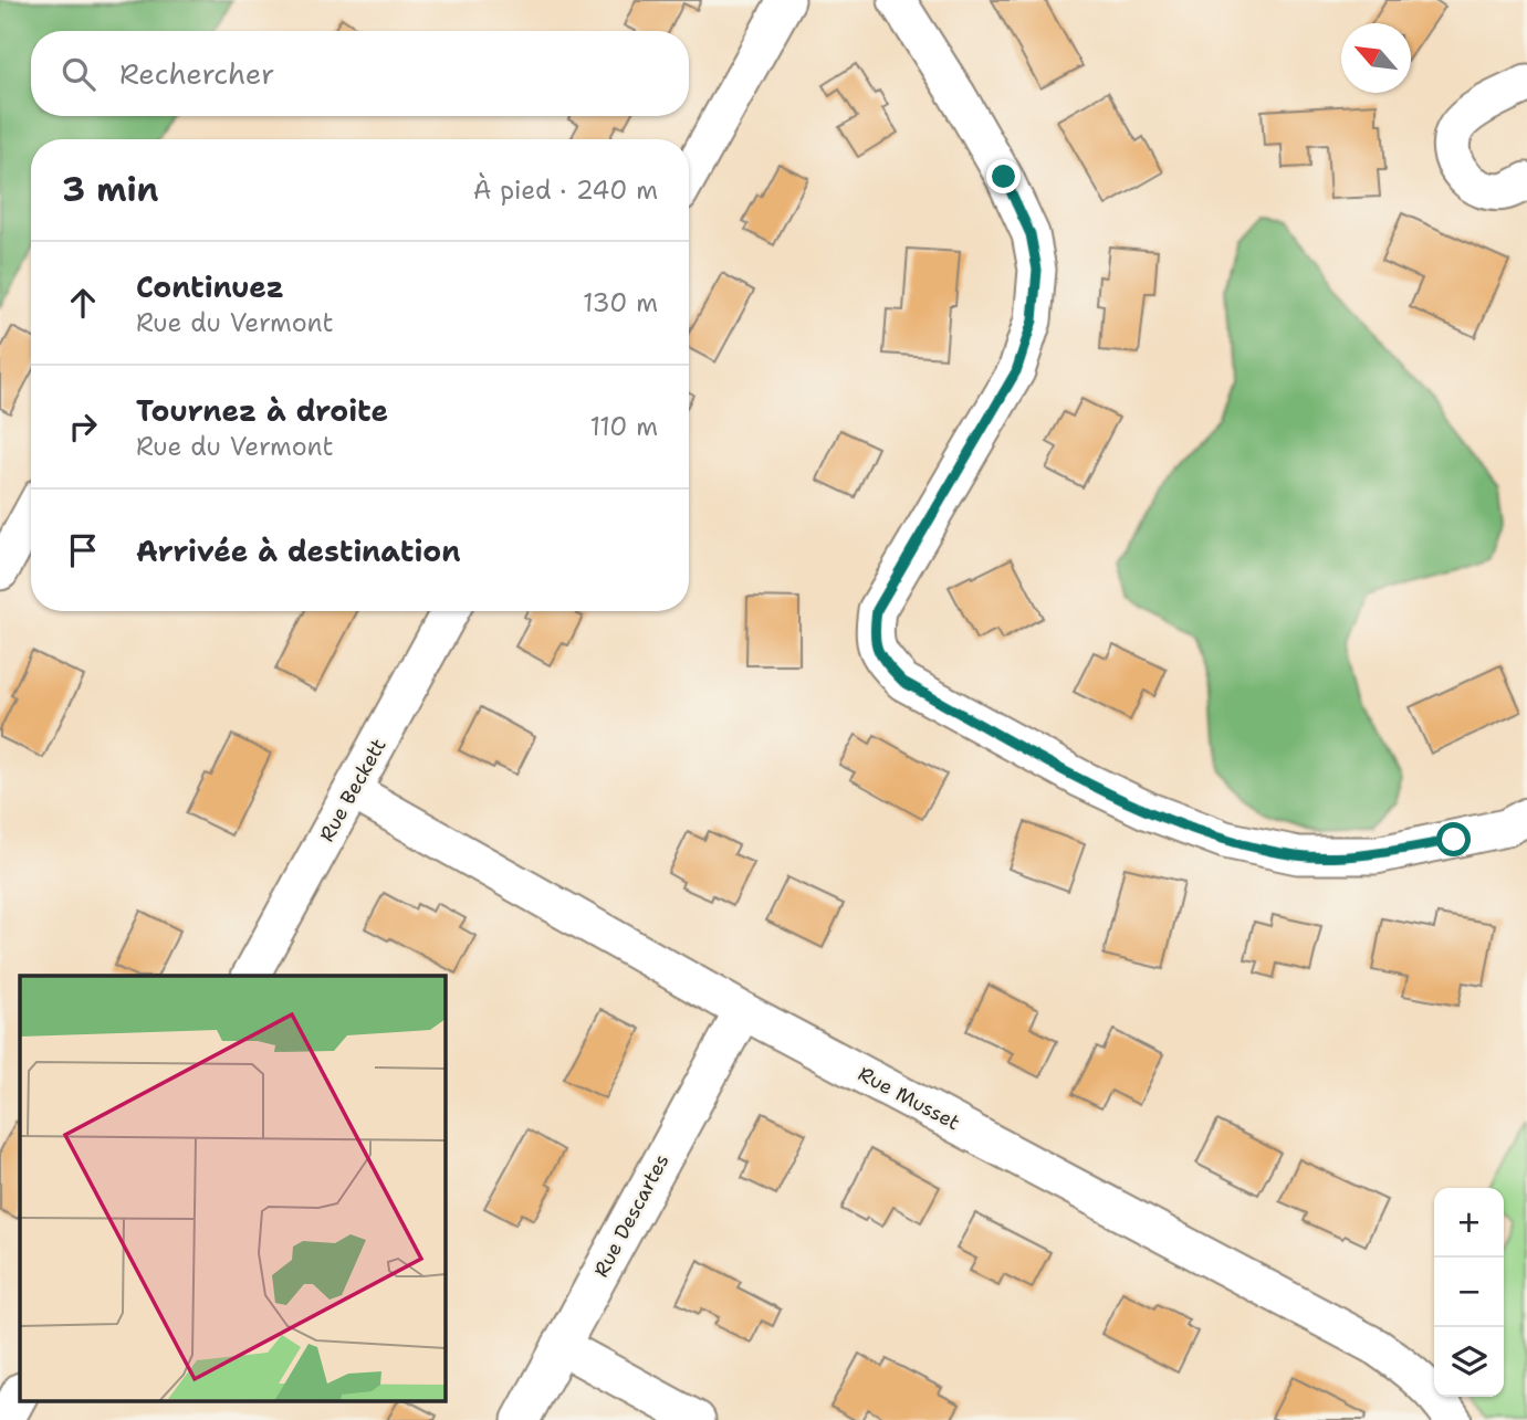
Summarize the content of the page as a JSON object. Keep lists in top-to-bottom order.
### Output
{
  "streets": {
    "street": ["Rue Beckett", "Rue Musset", "Rue Descartes"]
  },
  "crossings": [
    ["Rue Beckett", "Rue Musset"],
    ["Rue Musset", "Rue Descartes"]
  ],
  "north": "top left",
  "page": {
    "search": "Rechercher",
    "heading": ["3 min", "À pied · 240 m"],
    "list": [
      ["Continuez", "Rue du Vermont", "130 m"],
      ["Tournez à droite", "Rue du Vermont", "110 m"],
      "Arrivée à destination"
    ],
    "map_buttons": ["+", "−"]
  }
}
